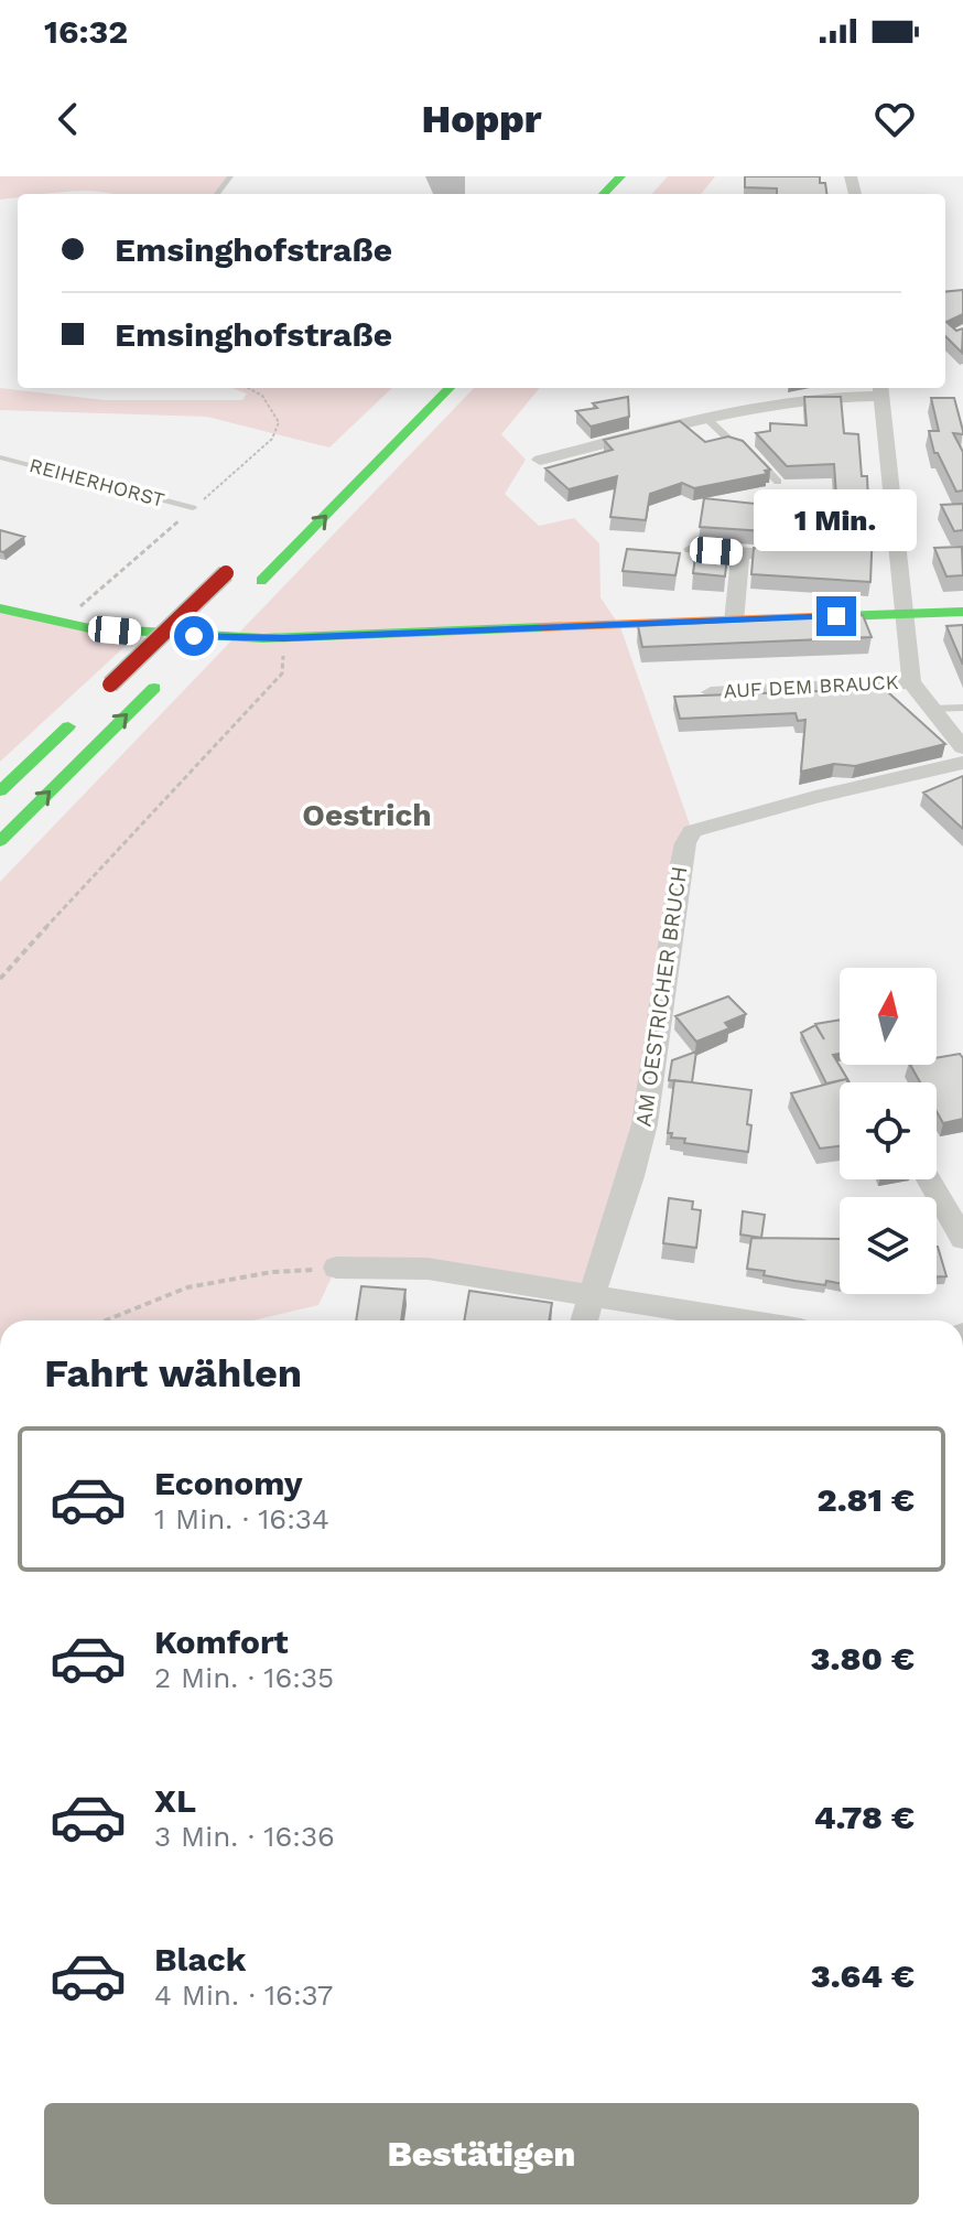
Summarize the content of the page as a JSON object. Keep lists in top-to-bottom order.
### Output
{
  "streets": {
    "street": ["AUF DEM BRAUCK", "AM OESTRICHER BRUCH"],
    "lane": ["REIHERHORST"]
  },
  "districts": ["Oestrich"],
  "north": "top",
  "page": {
    "status": "16:32",
    "header": "Hoppr",
    "banner": ["Emsinghofstraße", "Emsinghofstraße"],
    "bubble": "1 Min.",
    "heading": "Fahrt wählen",
    "list": [
      {
        "name": "Economy",
        "note": "1 Min. · 16:34",
        "value": "2.81 €"
      },
      {
        "name": "Komfort",
        "note": "2 Min. · 16:35",
        "value": "3.80 €"
      },
      {
        "name": "XL",
        "note": "3 Min. · 16:36",
        "value": "4.78 €"
      },
      {
        "name": "Black",
        "note": "4 Min. · 16:37",
        "value": "3.64 €"
      }
    ],
    "buttons": "Bestätigen"
  }
}
